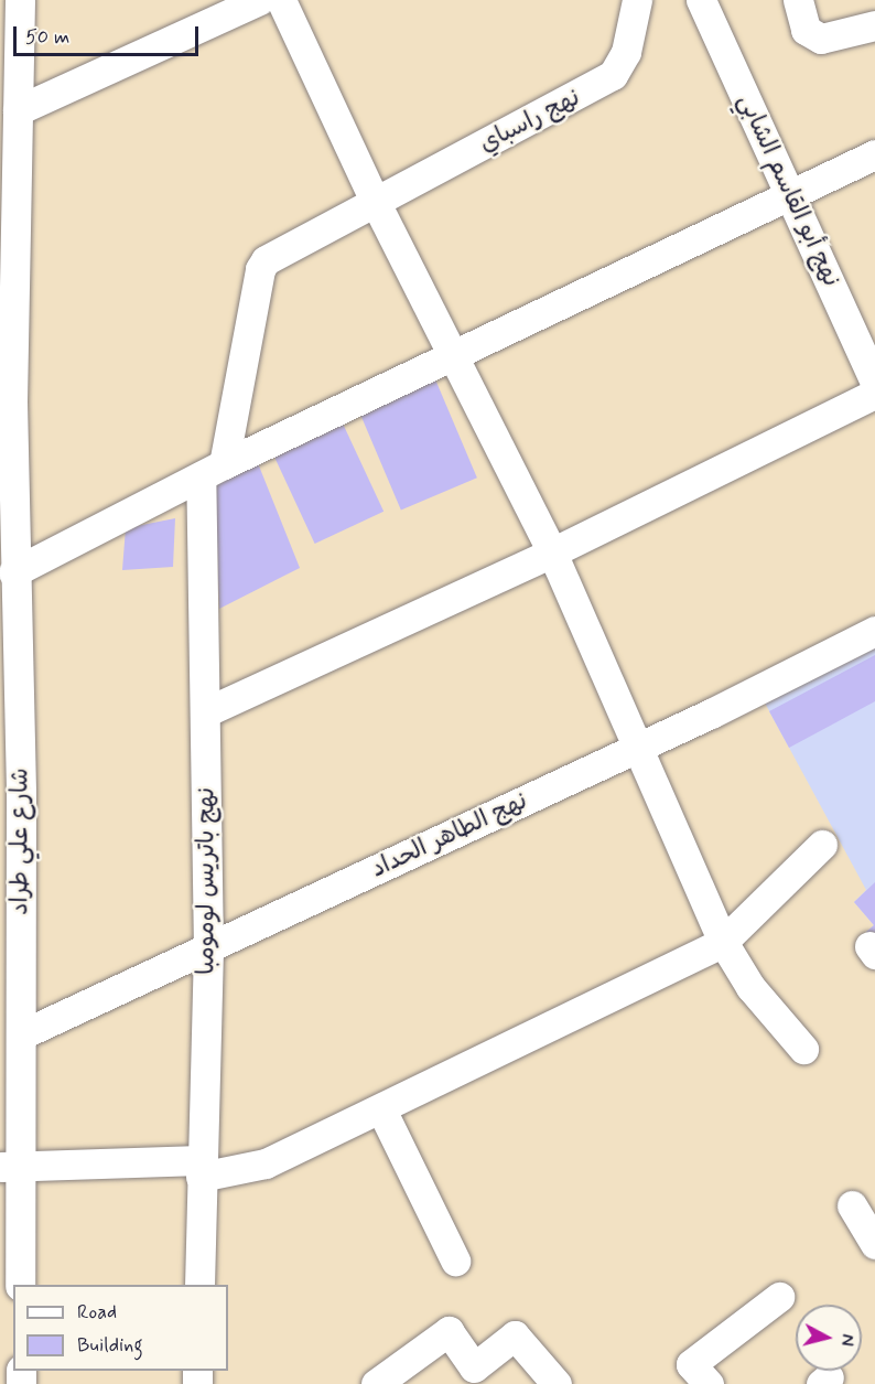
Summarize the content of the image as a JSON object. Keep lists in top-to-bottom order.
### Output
{
  "streets": {
    "street": [
      "نهج راسباي",
      "نهج أبو القاسم الشابي",
      "نهج الطاهر الحداد",
      "شارع علي طراد",
      "نهج باتريس لومومبا"
    ]
  },
  "crossings": [
    ["نهج راسباي", "نهج باتريس لومومبا"],
    ["نهج الطاهر الحداد", "شارع علي طراد"],
    ["نهج الطاهر الحداد", "نهج باتريس لومومبا"]
  ],
  "legend": ["Road", "Building"],
  "scale_bar": "50 m",
  "north": "right"
}
